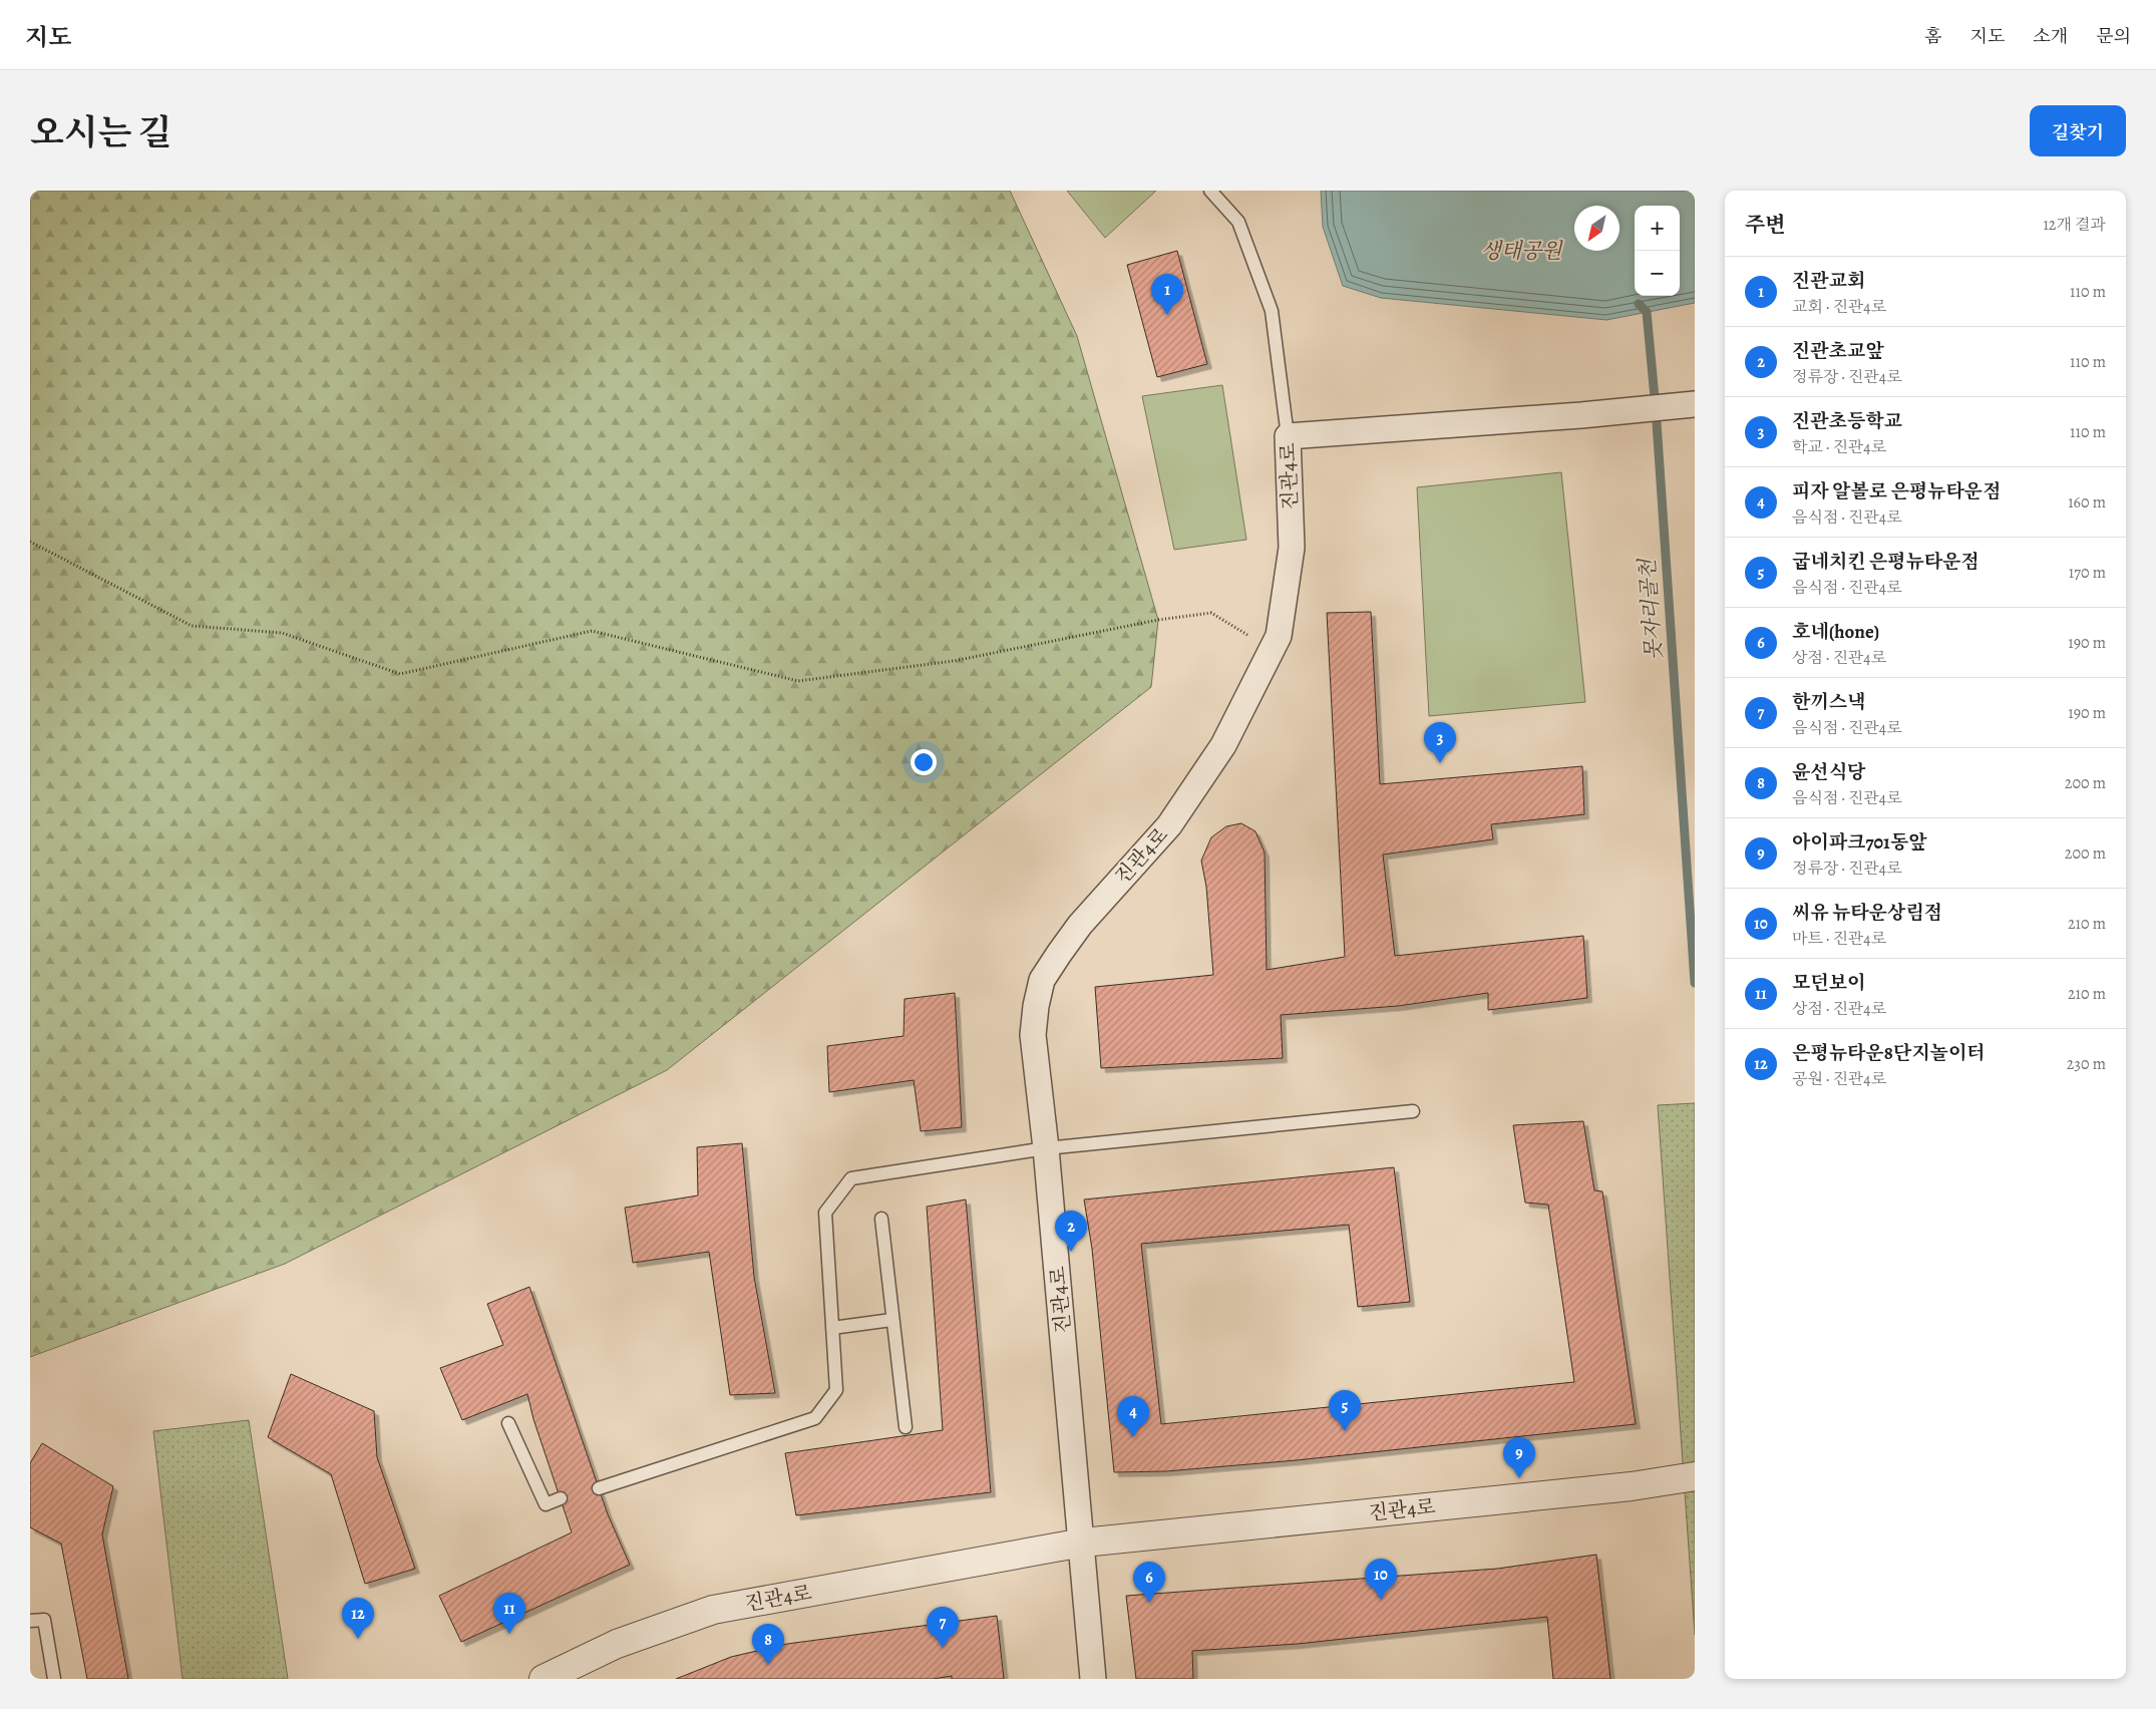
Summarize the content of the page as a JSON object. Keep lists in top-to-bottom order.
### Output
{
  "streets": {
    "street": ["진관4로"]
  },
  "water": ["생태공원", "못자리골천"],
  "north": "bottom left",
  "page": {
    "header": "지도",
    "nav": [
      "홈",
      "지도",
      "소개",
      "문의"
    ],
    "title": "오시는 길",
    "buttons": "길찾기",
    "heading": ["주변", "12개 결과"],
    "map_buttons": ["+", "−"],
    "list": [
      {
        "mark": "1",
        "name": "진관교회",
        "note": "교회 · 진관4로",
        "value": "110 m"
      },
      {
        "mark": "2",
        "name": "진관초교앞",
        "note": "정류장 · 진관4로",
        "value": "110 m"
      },
      {
        "mark": "3",
        "name": "진관초등학교",
        "note": "학교 · 진관4로",
        "value": "110 m"
      },
      {
        "mark": "4",
        "name": "피자 알볼로 은평뉴타운점",
        "note": "음식점 · 진관4로",
        "value": "160 m"
      },
      {
        "mark": "5",
        "name": "굽네치킨 은평뉴타운점",
        "note": "음식점 · 진관4로",
        "value": "170 m"
      },
      {
        "mark": "6",
        "name": "호네(hone)",
        "note": "상점 · 진관4로",
        "value": "190 m"
      },
      {
        "mark": "7",
        "name": "한끼스낵",
        "note": "음식점 · 진관4로",
        "value": "190 m"
      },
      {
        "mark": "8",
        "name": "윤선식당",
        "note": "음식점 · 진관4로",
        "value": "200 m"
      },
      {
        "mark": "9",
        "name": "아이파크701동앞",
        "note": "정류장 · 진관4로",
        "value": "200 m"
      },
      {
        "mark": "10",
        "name": "씨유 뉴타운상림점",
        "note": "마트 · 진관4로",
        "value": "210 m"
      },
      {
        "mark": "11",
        "name": "모던보이",
        "note": "상점 · 진관4로",
        "value": "210 m"
      },
      {
        "mark": "12",
        "name": "은평뉴타운8단지놀이터",
        "note": "공원 · 진관4로",
        "value": "230 m"
      }
    ],
    "pins": [
      "1",
      "3",
      "2",
      "5",
      "4",
      "9",
      "10",
      "6",
      "11",
      "12",
      "7",
      "8"
    ]
  }
}
